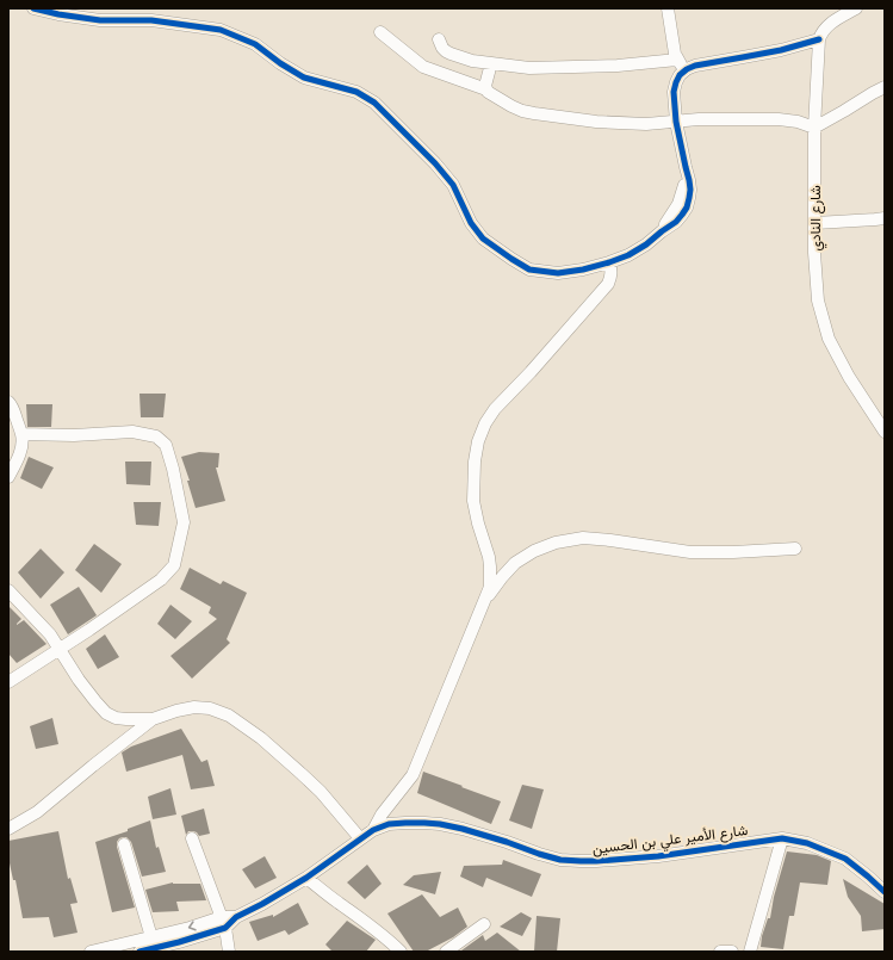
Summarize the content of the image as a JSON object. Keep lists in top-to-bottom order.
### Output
{
  "streets": {
    "street": ["شارع النادي", "شارع الأمير علي بن الحسين"]
  }
}
